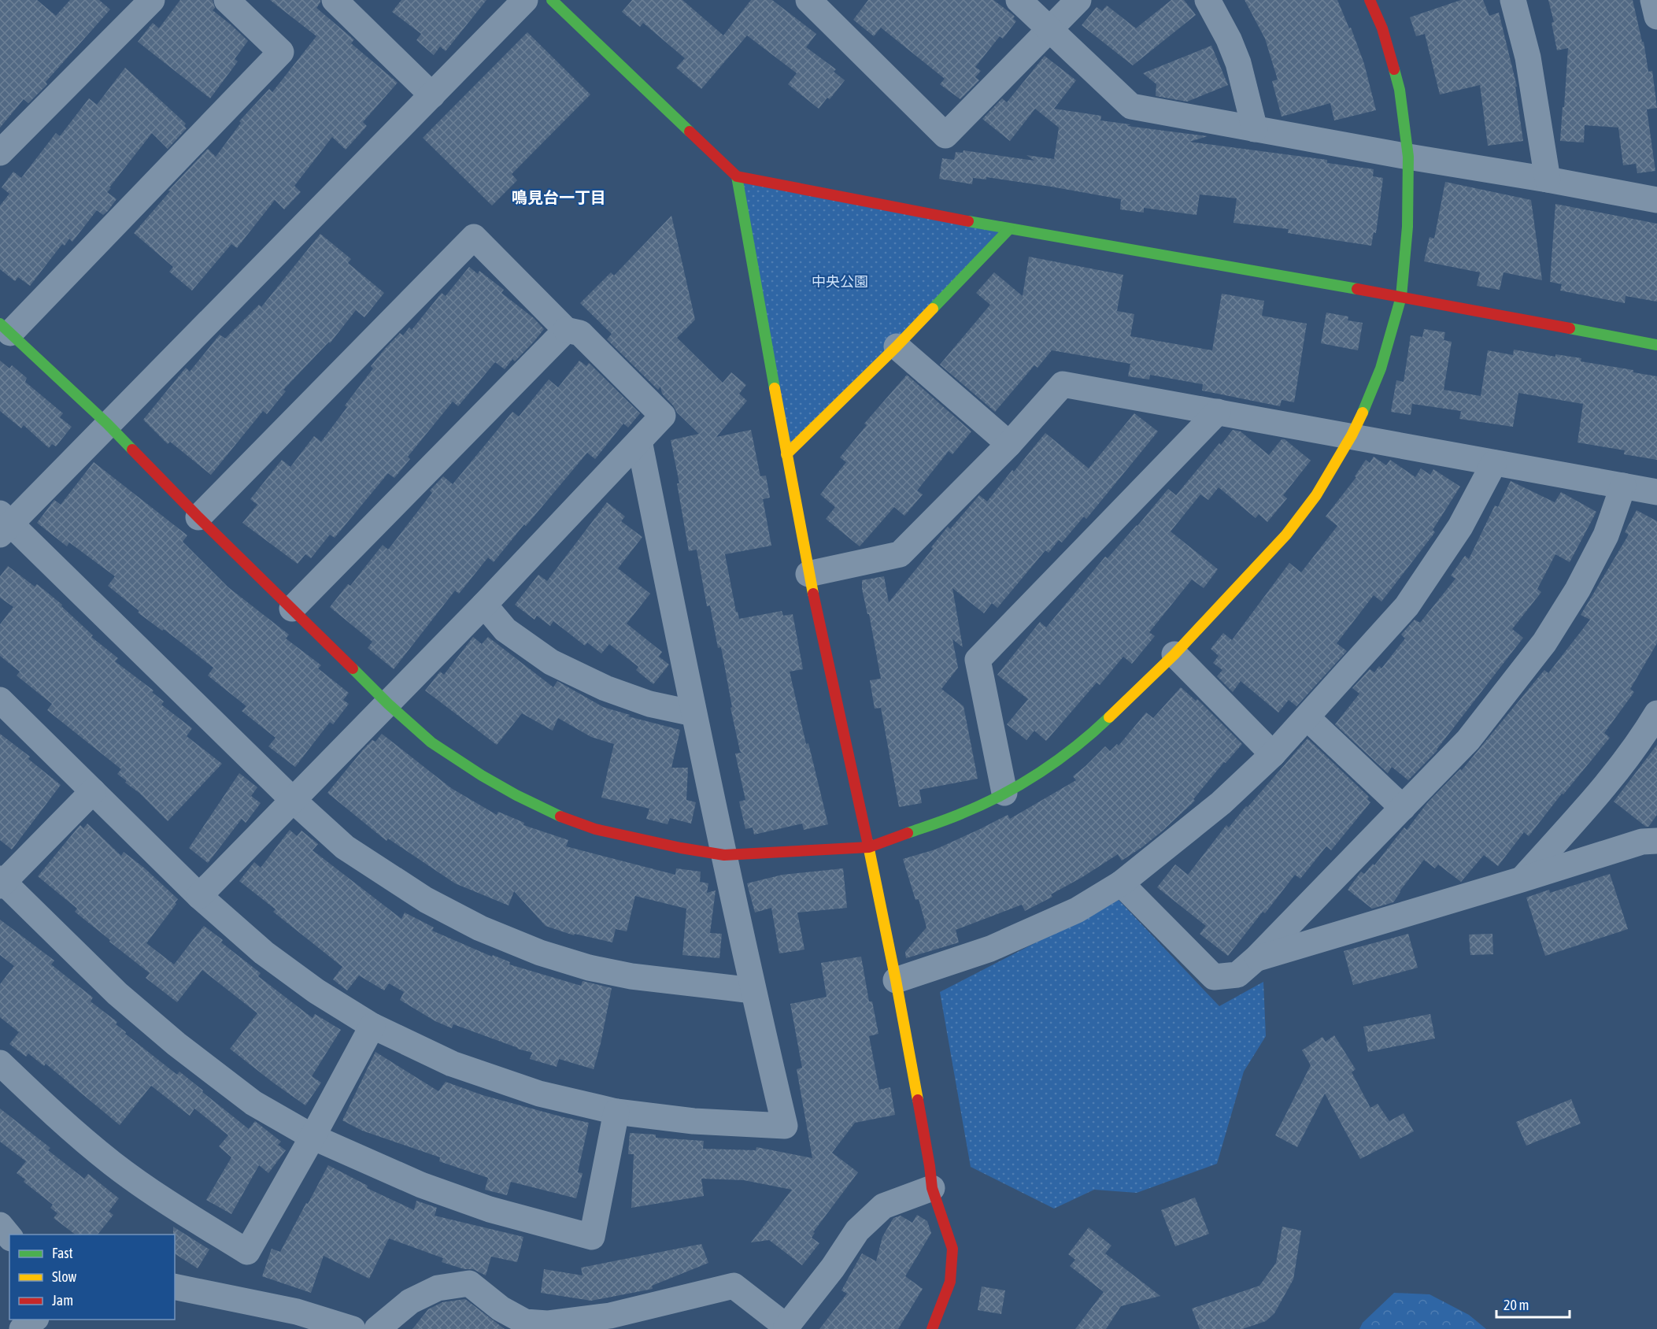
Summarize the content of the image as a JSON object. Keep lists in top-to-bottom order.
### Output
{
  "districts": ["鳴見台一丁目"],
  "parks": ["中央公園"],
  "legend": ["Fast", "Slow", "Jam"],
  "scale_bar": "20 m"
}
